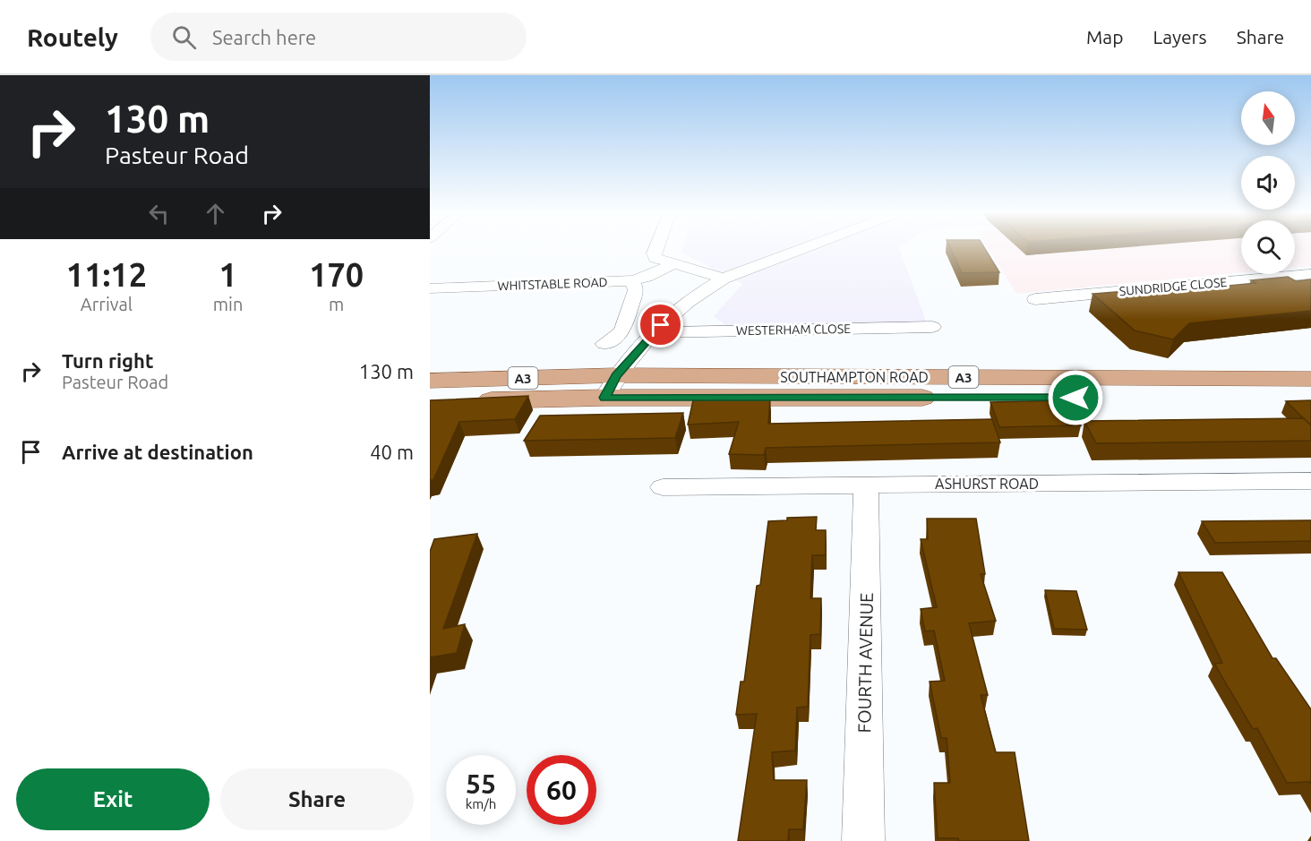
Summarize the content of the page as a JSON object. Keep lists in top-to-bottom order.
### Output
{
  "streets": {
    "main road": ["SOUTHAMPTON ROAD", "A3"],
    "street": [
      "WHITSTABLE ROAD",
      "SUNDRIDGE CLOSE",
      "WESTERHAM CLOSE",
      "ASHURST ROAD",
      "FOURTH AVENUE"
    ]
  },
  "crossings": [
    ["ASHURST ROAD", "FOURTH AVENUE"]
  ],
  "north": "top",
  "page": {
    "header": "Routely",
    "search": "Search here",
    "nav": ["Map", "Layers", "Share"],
    "turn": ["130 m", "Pasteur Road"],
    "eta": [
      "11:12",
      "Arrival",
      "1",
      "min",
      "170",
      "m"
    ],
    "list": [
      {
        "name": "Turn right",
        "note": "Pasteur Road",
        "value": "130 m"
      },
      {
        "name": "Arrive at destination",
        "value": "40 m"
      }
    ],
    "speed": "55 km/h",
    "limit": "60",
    "buttons": ["Exit", "Share"]
  }
}
